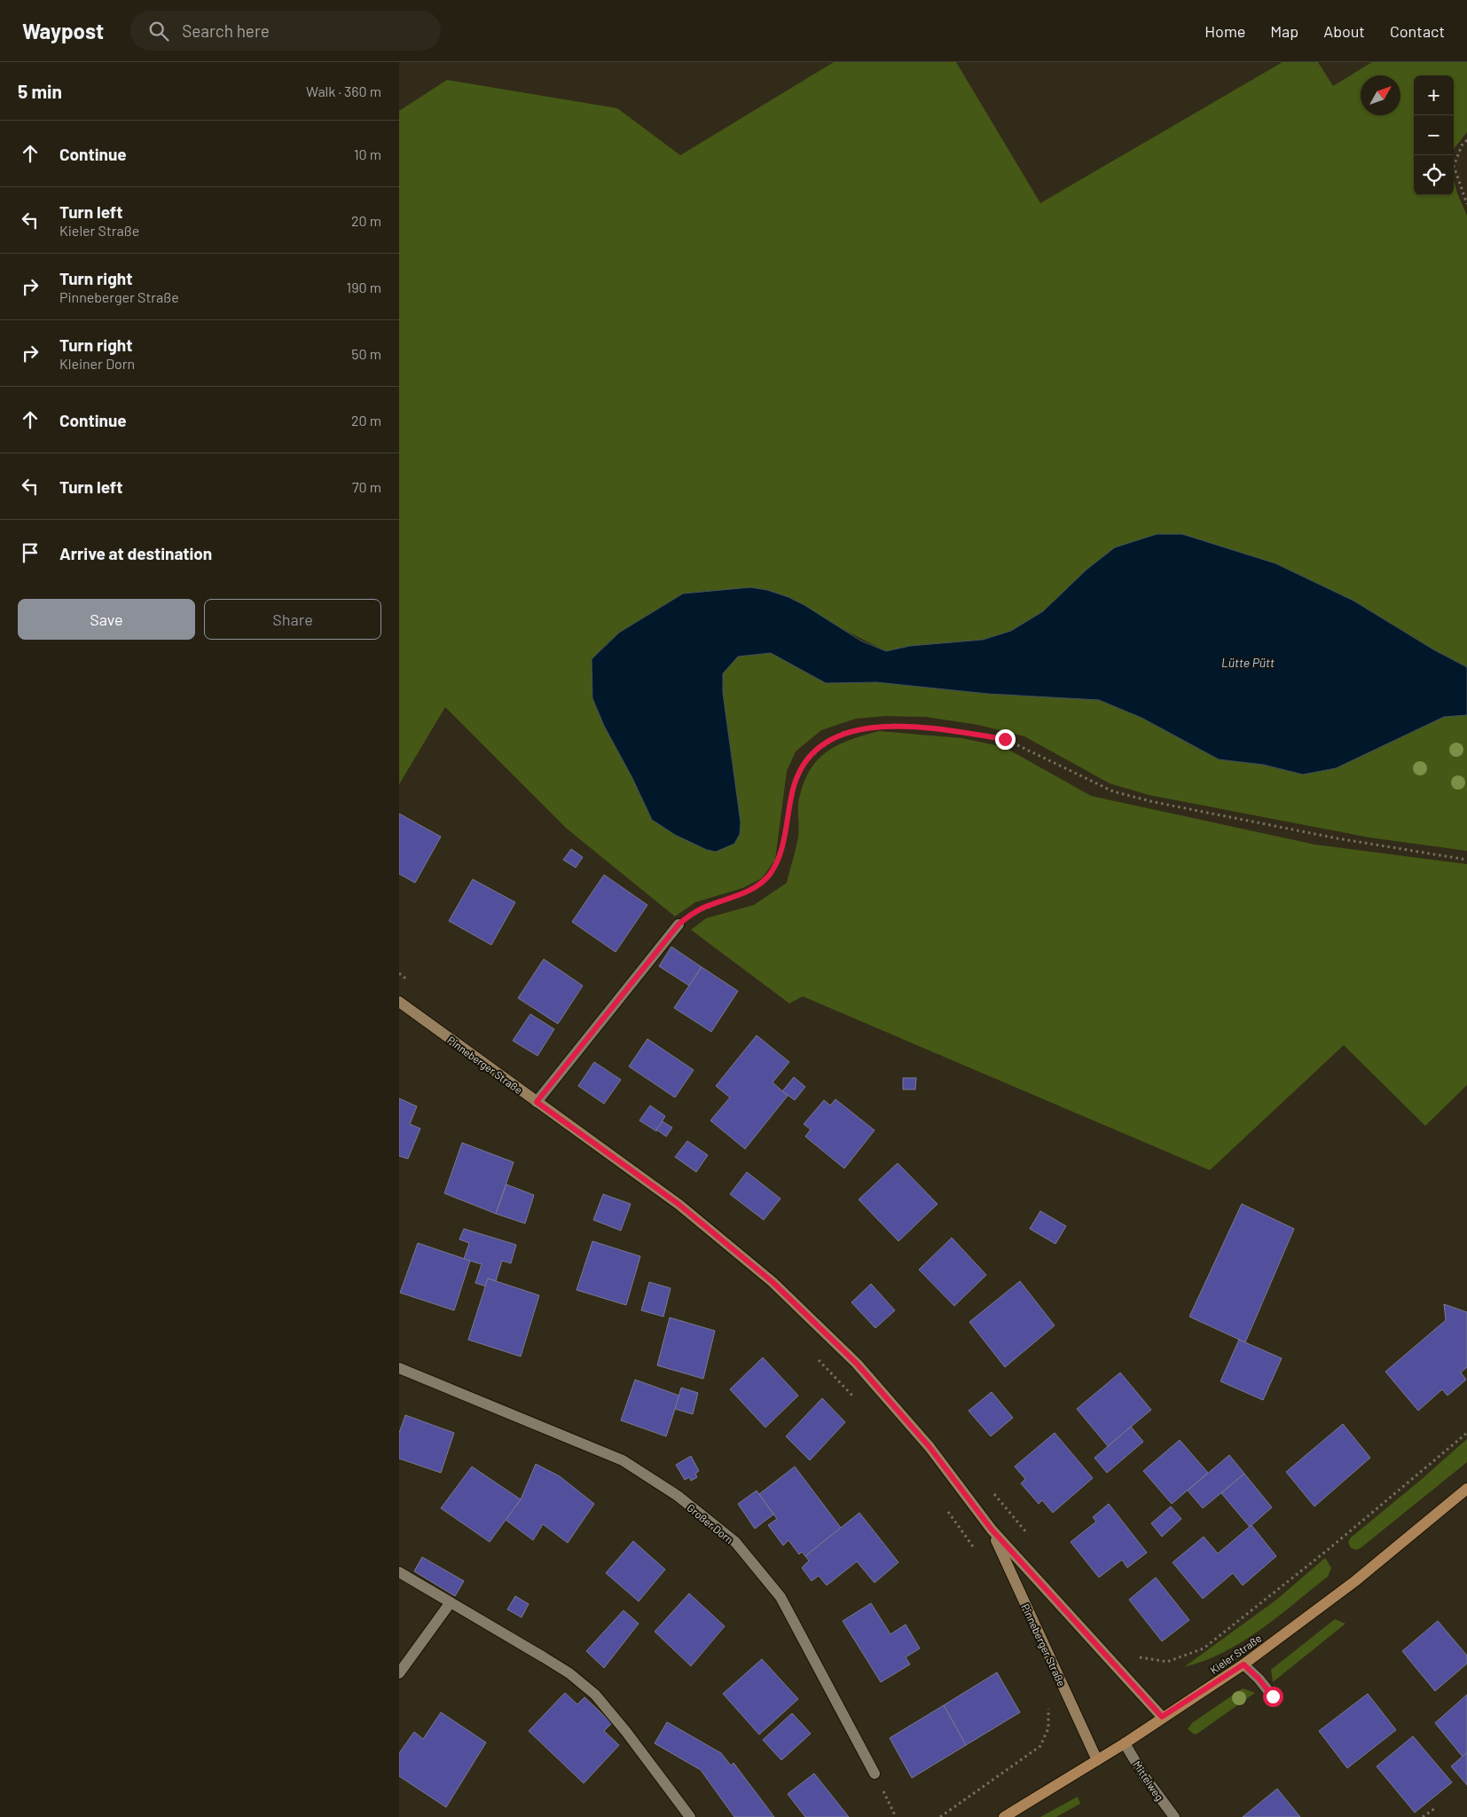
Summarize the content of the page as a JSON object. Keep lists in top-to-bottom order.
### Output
{
  "streets": {
    "main road": ["Pinneberger Straße", "Kieler Straße"],
    "street": ["Großer Dorn", "Mittelweg"]
  },
  "crossings": [
    ["Pinneberger Straße", "Kieler Straße"],
    ["Kieler Straße", "Mittelweg"]
  ],
  "water": ["Lütte Pütt"],
  "north": "top right",
  "page": {
    "header": "Waypost",
    "search": "Search here",
    "nav": [
      "Home",
      "Map",
      "About",
      "Contact"
    ],
    "heading": ["5 min", "Walk · 360 m"],
    "map_buttons": ["+", "−"],
    "list": [
      ["Continue", "10 m"],
      ["Turn left", "Kieler Straße", "20 m"],
      ["Turn right", "Pinneberger Straße", "190 m"],
      ["Turn right", "Kleiner Dorn", "50 m"],
      ["Continue", "20 m"],
      ["Turn left", "70 m"],
      "Arrive at destination"
    ],
    "buttons": ["Save", "Share"]
  }
}
